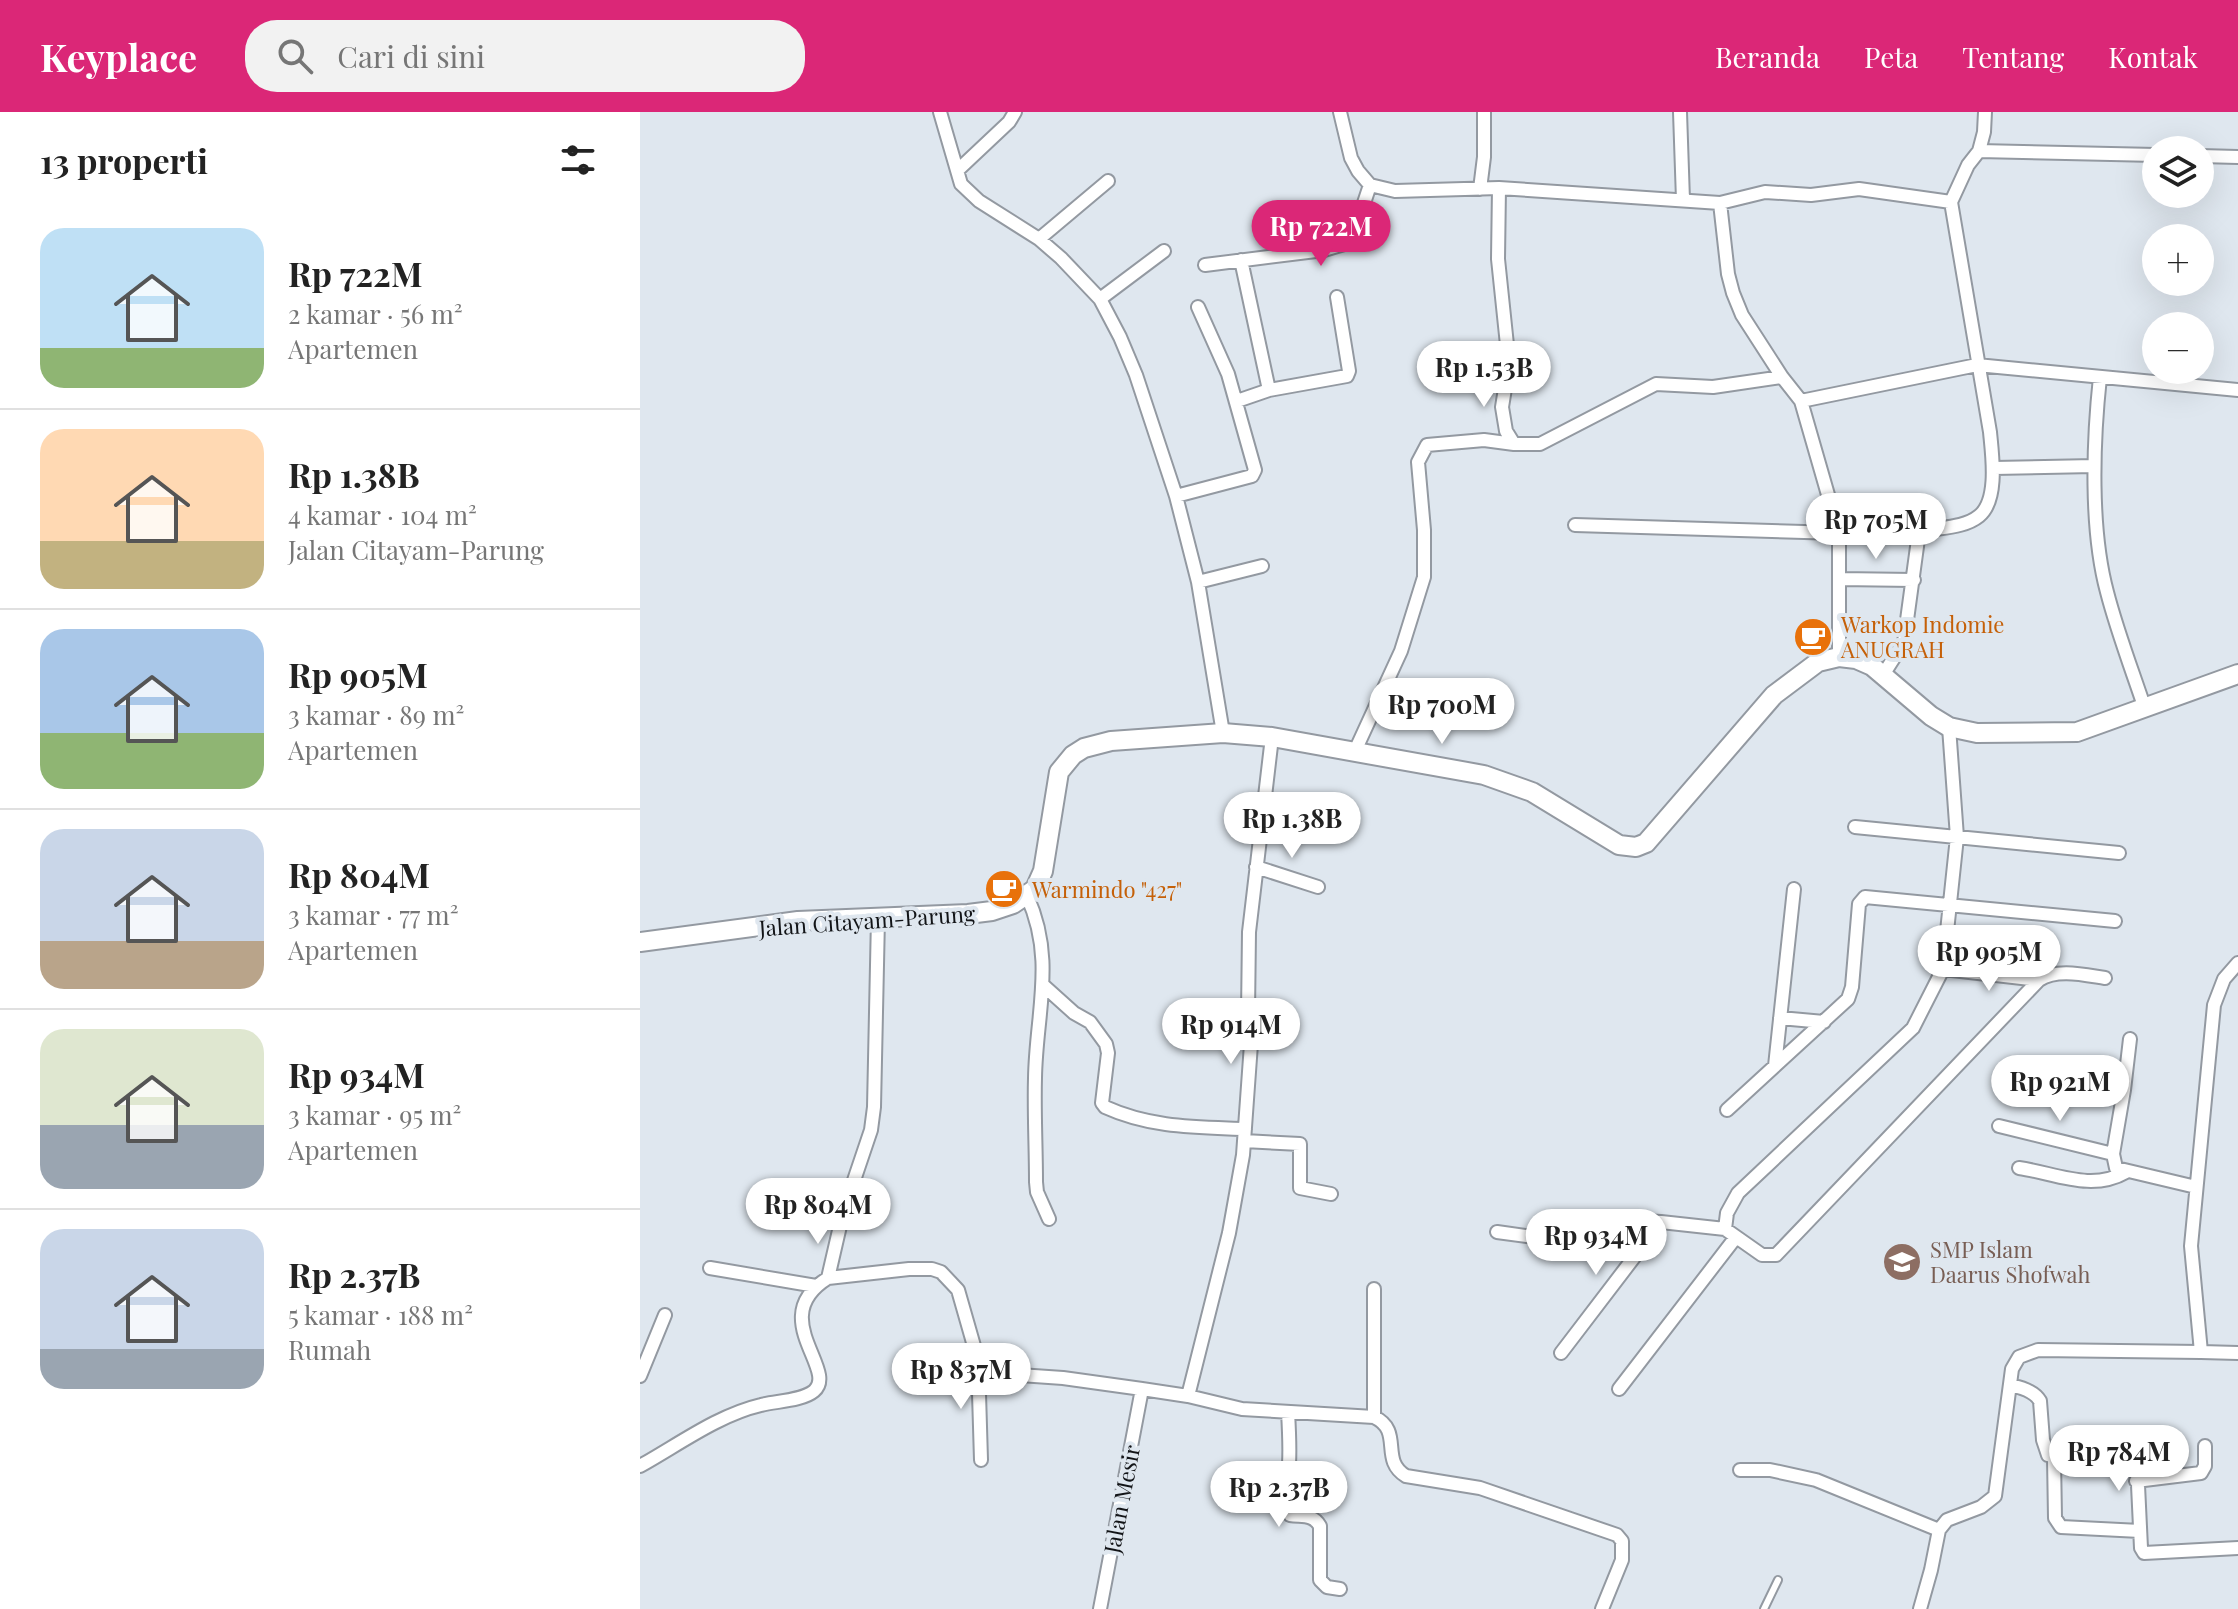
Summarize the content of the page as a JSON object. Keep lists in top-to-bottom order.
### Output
{
  "streets": {
    "street": ["Jalan Citayam-Parung", "Jalan Mesir"]
  },
  "places": {
    "cafe": ["Warkop Indomie ANUGRAH", "Warmindo \"427\""],
    "school or university": ["SMP Islam Daarus Shofwah"]
  },
  "page": {
    "header": "Keyplace",
    "search": "Cari di sini",
    "nav": [
      "Beranda",
      "Peta",
      "Tentang",
      "Kontak"
    ],
    "heading": "13 properti",
    "map_buttons": ["+", "−"],
    "price": [
      "Rp 722M",
      "Rp 1.53B",
      "Rp 705M",
      "Rp 700M",
      "Rp 1.38B",
      "Rp 905M",
      "Rp 914M",
      "Rp 921M",
      "Rp 804M",
      "Rp 934M",
      "Rp 837M",
      "Rp 784M",
      "Rp 2.37B"
    ],
    "list": [
      {
        "name": "Rp 722M",
        "note": "2 kamar · 56 m² · Apartemen"
      },
      {
        "name": "Rp 1.38B",
        "note": "4 kamar · 104 m² · Jalan Citayam-Parung"
      },
      {
        "name": "Rp 905M",
        "note": "3 kamar · 89 m² · Apartemen"
      },
      {
        "name": "Rp 804M",
        "note": "3 kamar · 77 m² · Apartemen"
      },
      {
        "name": "Rp 934M",
        "note": "3 kamar · 95 m² · Apartemen"
      },
      {
        "name": "Rp 2.37B",
        "note": "5 kamar · 188 m² · Rumah"
      }
    ]
  }
}
